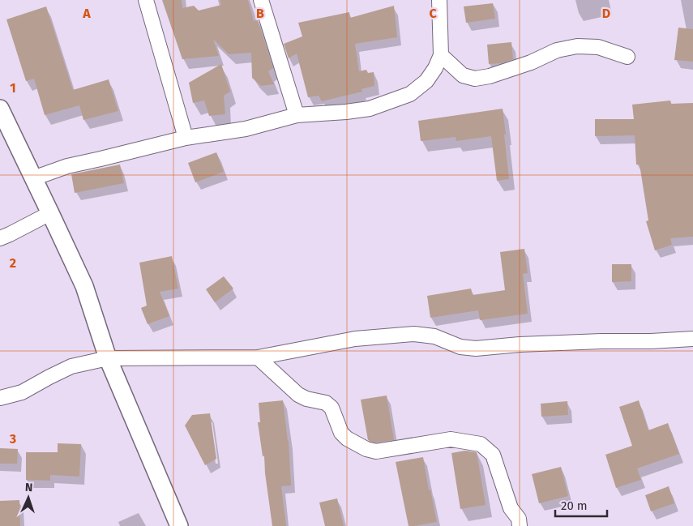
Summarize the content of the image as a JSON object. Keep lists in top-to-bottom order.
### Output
{
  "scale_bar": "20 m",
  "north": "top",
  "grid": {
    "columns": [
      "A",
      "B",
      "C",
      "D"
    ],
    "rows": ["1", "2", "3"]
  }
}
